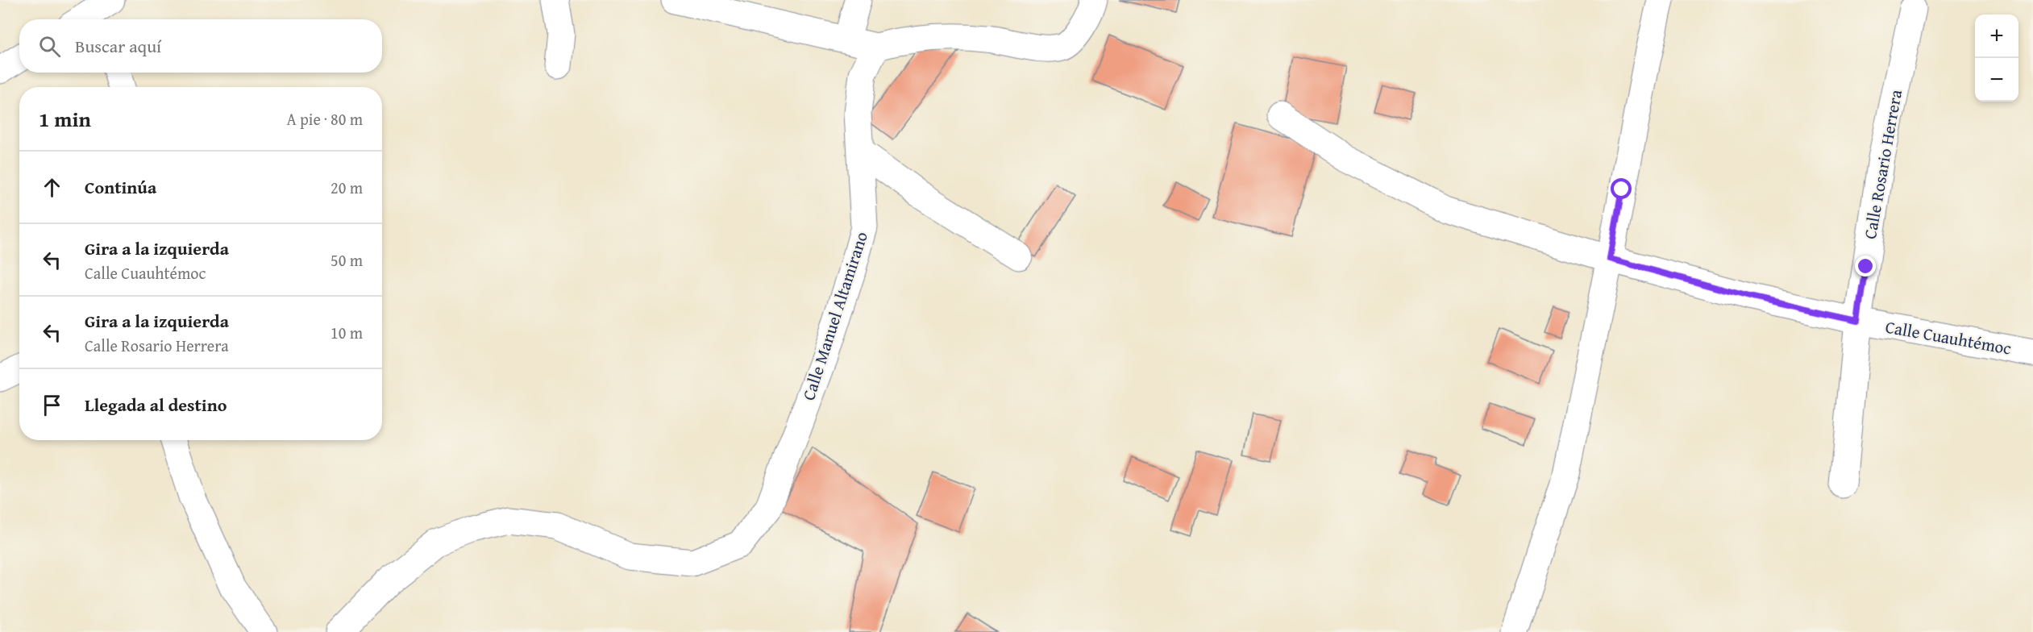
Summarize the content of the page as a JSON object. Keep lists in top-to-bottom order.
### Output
{
  "streets": {
    "street": ["Calle Rosario Herrera", "Calle Manuel Altamirano", "Calle Cuauhtémoc"]
  },
  "crossings": [
    ["Calle Rosario Herrera", "Calle Cuauhtémoc"]
  ],
  "page": {
    "map_buttons": ["+", "−"],
    "search": "Buscar aquí",
    "heading": ["1 min", "A pie · 80 m"],
    "list": [
      ["Continúa", "20 m"],
      ["Gira a la izquierda", "Calle Cuauhtémoc", "50 m"],
      ["Gira a la izquierda", "Calle Rosario Herrera", "10 m"],
      "Llegada al destino"
    ]
  }
}
